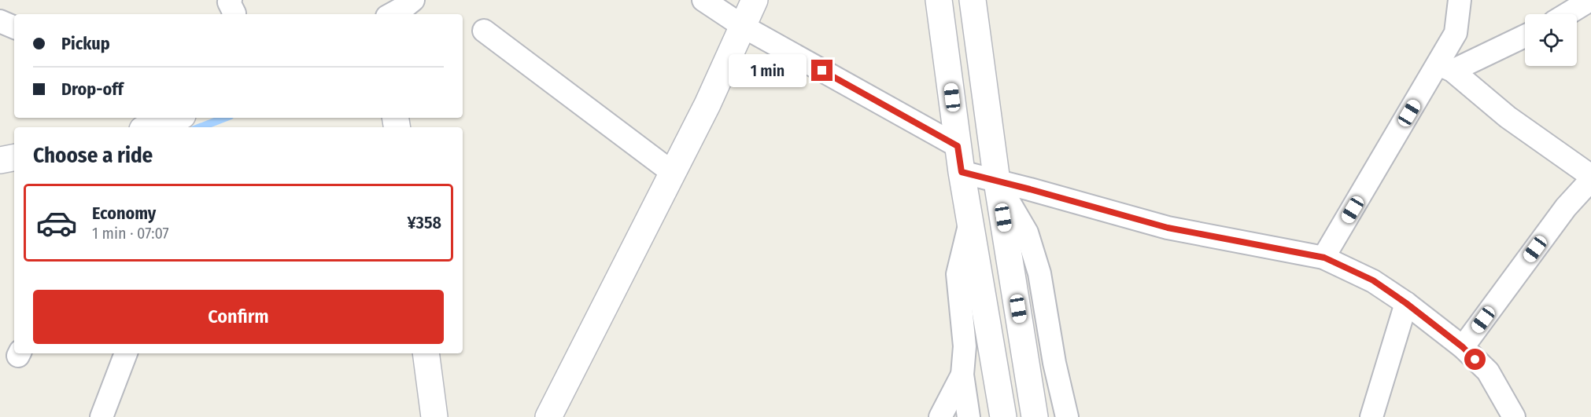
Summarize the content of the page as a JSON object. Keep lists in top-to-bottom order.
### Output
{
  "page": {
    "banner": ["Pickup", "Drop-off"],
    "bubble": "1 min",
    "heading": "Choose a ride",
    "list": [
      {
        "name": "Economy",
        "note": "1 min · 07:07",
        "value": "¥358"
      }
    ],
    "buttons": "Confirm"
  }
}
